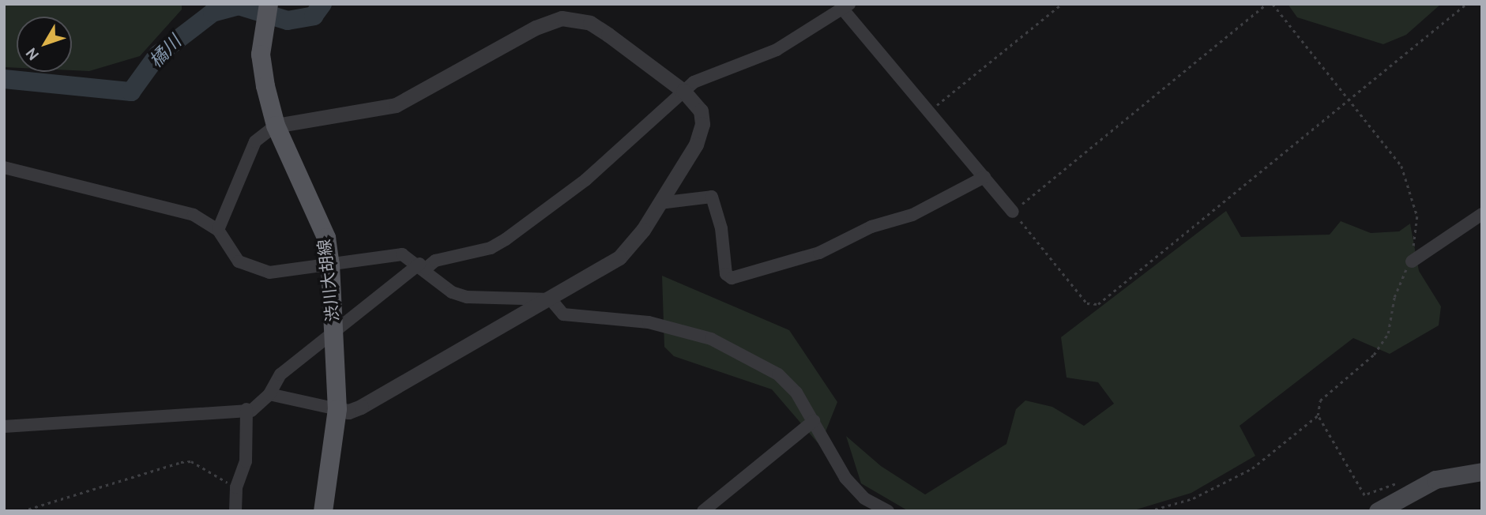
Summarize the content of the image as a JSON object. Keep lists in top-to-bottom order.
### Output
{
  "streets": {
    "main road": ["渋川大胡線"]
  },
  "water": ["橘川"],
  "north": "bottom left"
}
